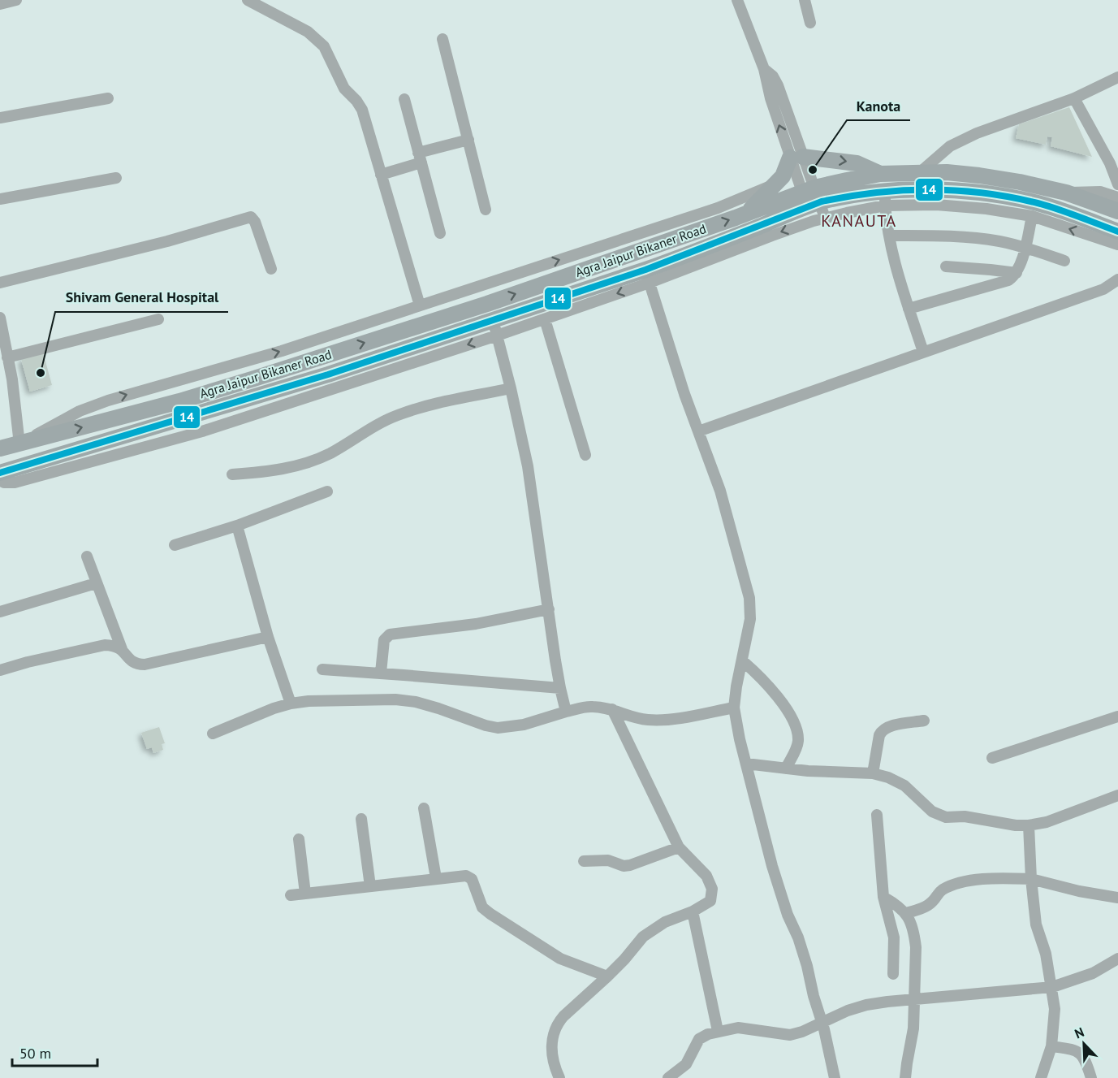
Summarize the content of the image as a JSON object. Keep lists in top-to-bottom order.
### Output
{
  "streets": {
    "highway": ["Agra Jaipur Bikaner Road"]
  },
  "districts": ["KANAUTA"],
  "places": ["Kanota", "Shivam General Hospital"],
  "lines": ["transit line 14"],
  "scale_bar": "50 m",
  "north": "top left"
}
